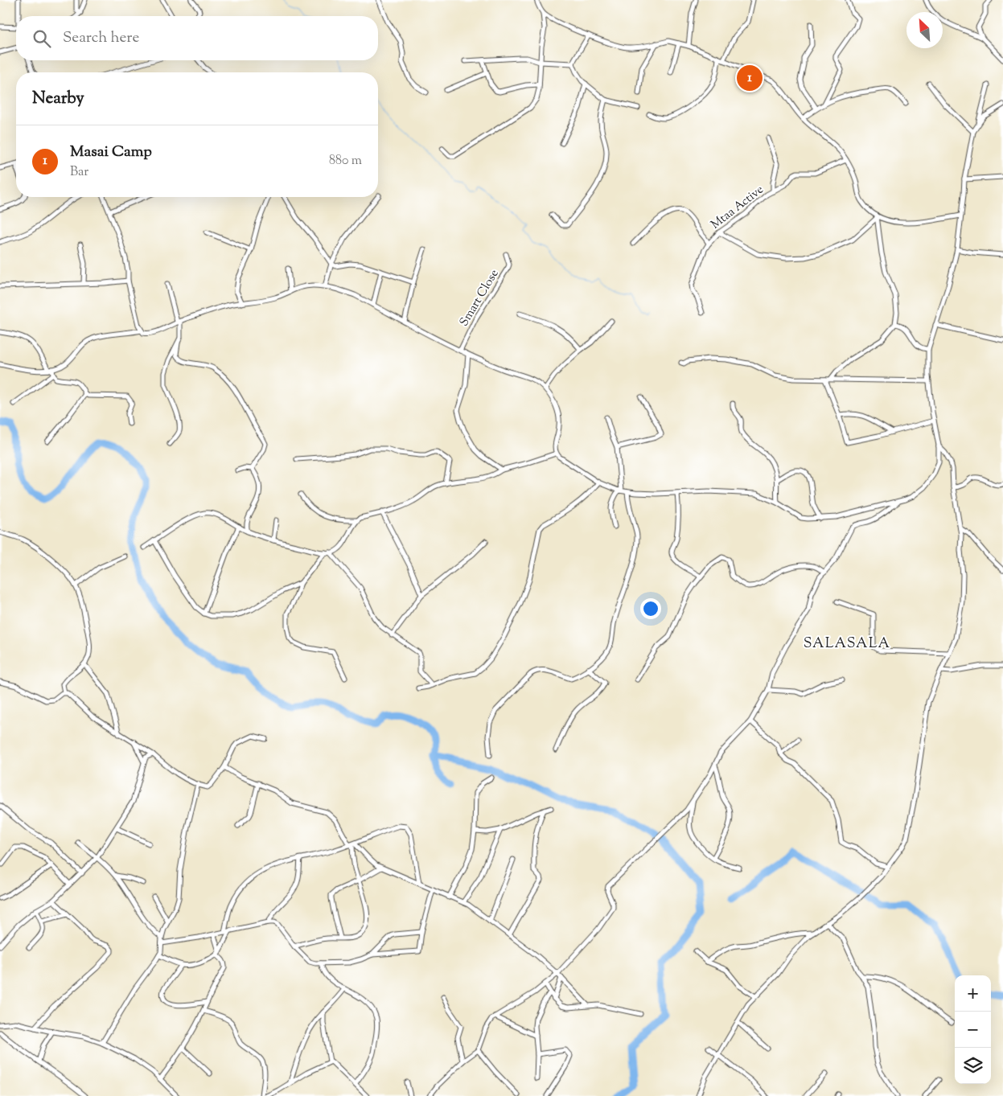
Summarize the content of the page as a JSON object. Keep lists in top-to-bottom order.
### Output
{
  "streets": {
    "street": ["Mtaa Active", "Smart Close"]
  },
  "districts": ["SALASALA"],
  "north": "top left",
  "page": {
    "search": "Search here",
    "pins": "1",
    "heading": "Nearby",
    "list": [
      {
        "mark": "1",
        "name": "Masai Camp",
        "note": "Bar",
        "value": "880 m"
      }
    ],
    "map_buttons": ["+", "−"]
  }
}
